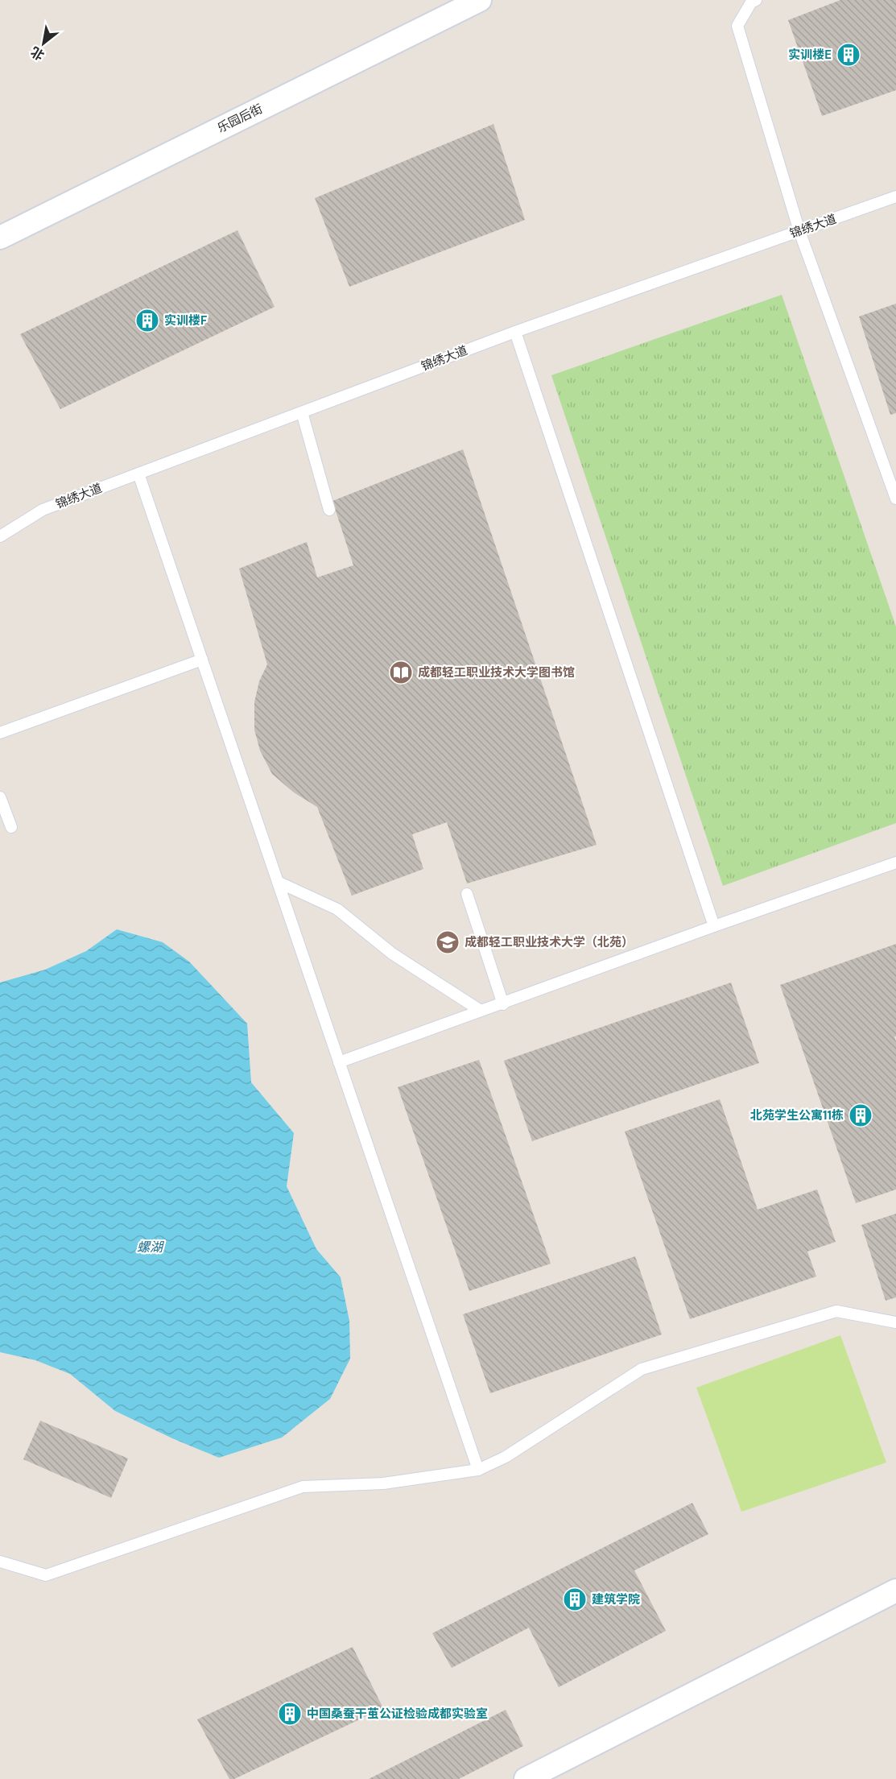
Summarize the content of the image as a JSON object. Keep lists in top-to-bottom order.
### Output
{
  "streets": {
    "street": ["乐园后街"],
    "lane": ["锦绣大道"]
  },
  "water": ["螺湖"],
  "places": {
    "building": [
      "实训楼E",
      "实训楼F",
      "北苑学生公寓11栋",
      "建筑学院",
      "中国桑蚕干茧公证检验成都实验室"
    ],
    "library": ["成都轻工职业技术大学图书馆"],
    "school or university": ["成都轻工职业技术大学（北苑）"]
  },
  "north": "bottom left"
}
